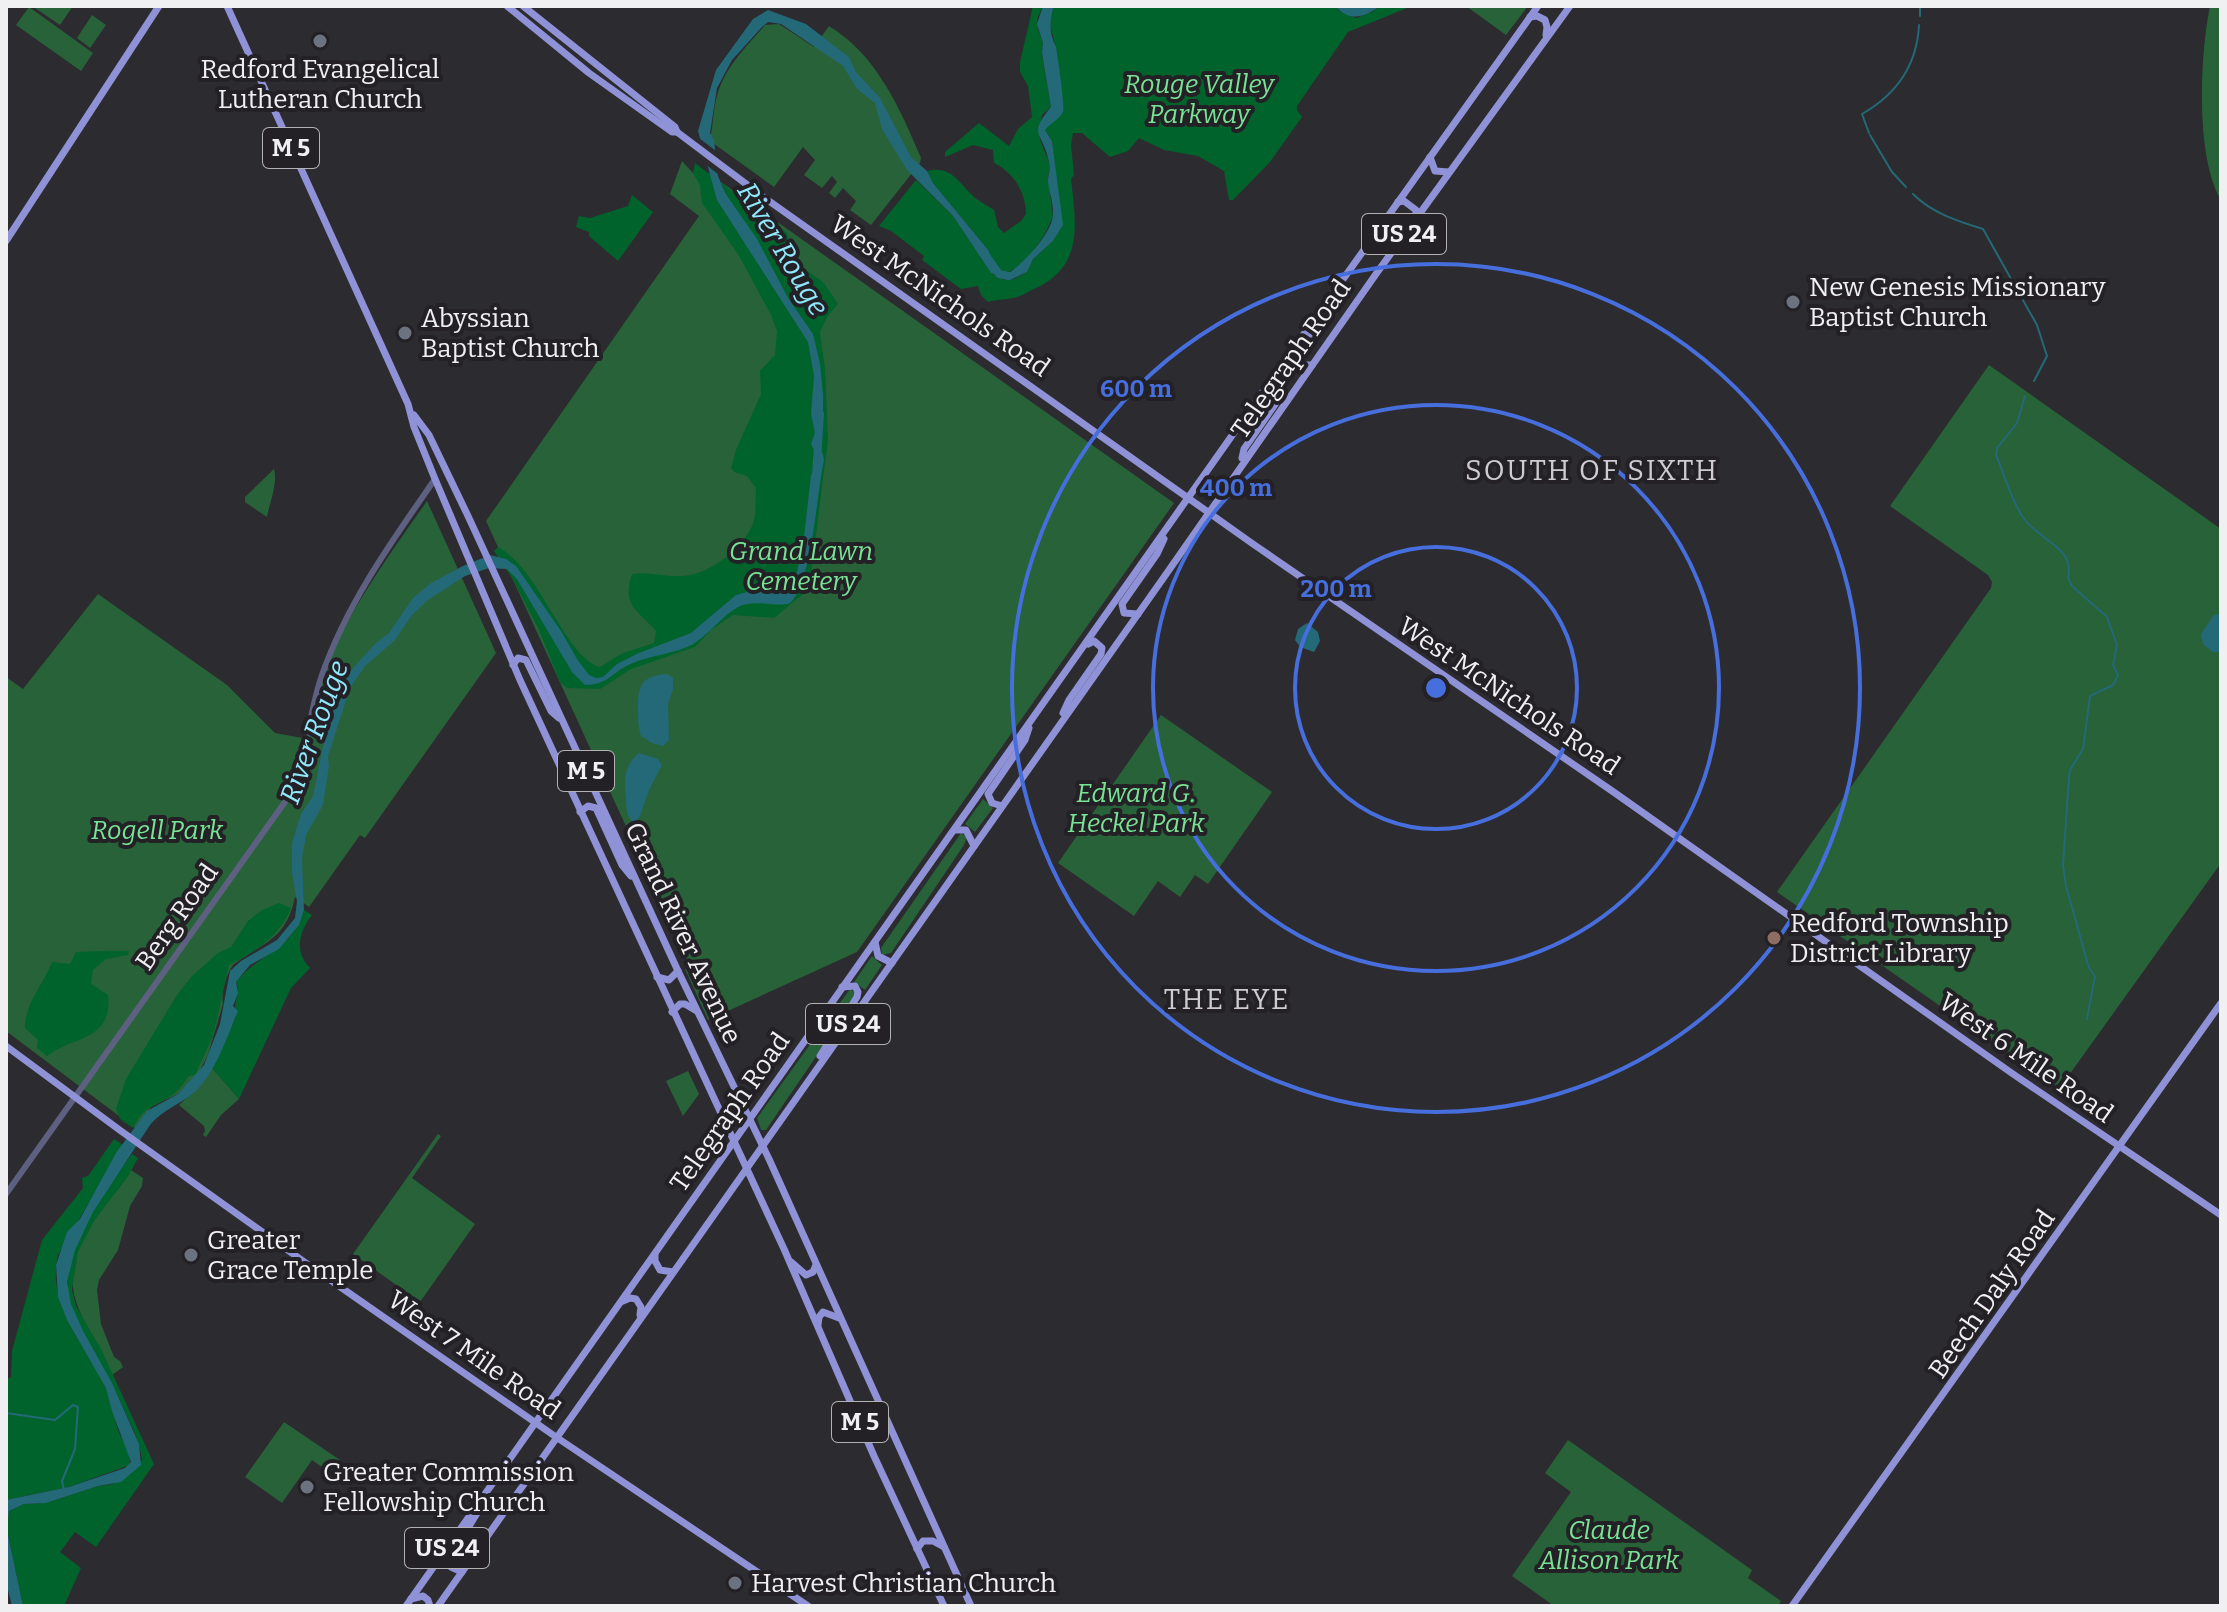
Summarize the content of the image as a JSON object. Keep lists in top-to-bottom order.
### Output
{
  "streets": {
    "main road": [
      "M 5",
      "US 24",
      "West McNichols Road",
      "Telegraph Road",
      "Grand River Avenue",
      "West 6 Mile Road",
      "Beech Daly Road",
      "West 7 Mile Road"
    ],
    "street": ["Berg Road"]
  },
  "crossings": [
    ["West McNichols Road", "Telegraph Road"],
    ["West McNichols Road", "West 6 Mile Road"],
    ["Telegraph Road", "Grand River Avenue"],
    ["Telegraph Road", "West 7 Mile Road"],
    ["Berg Road", "Grand River Avenue"],
    ["Berg Road", "West 7 Mile Road"],
    ["West 6 Mile Road", "Beech Daly Road"]
  ],
  "districts": ["SOUTH OF SIXTH", "THE EYE"],
  "water": ["River Rouge"],
  "parks": [
    "Rouge Valley Parkway",
    "Grand Lawn Cemetery",
    "Edward G. Heckel Park",
    "Rogell Park",
    "Claude Allison Park"
  ],
  "places": [
    "Redford Evangelical Lutheran Church",
    "New Genesis Missionary Baptist Church",
    "Abyssian Baptist Church",
    "Redford Township District Library",
    "Greater Grace Temple",
    "Greater Commission Fellowship Church",
    "Harvest Christian Church"
  ],
  "rings": ["600 m", "400 m", "200 m"]
}
